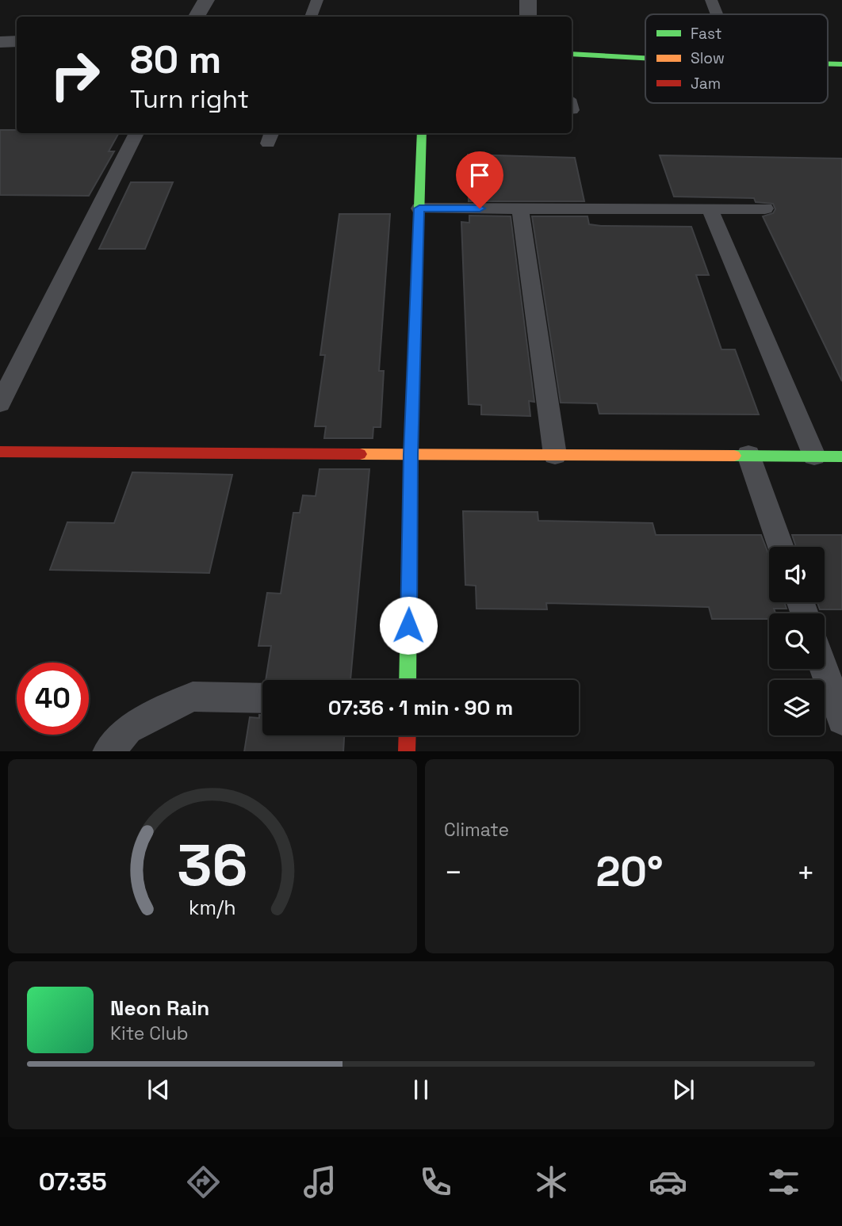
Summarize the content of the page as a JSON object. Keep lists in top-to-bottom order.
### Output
{
  "legend": ["Fast", "Slow", "Jam"],
  "page": {
    "turn": ["80 m", "Turn right"],
    "limit": "40",
    "trip": "07:36 · 1 min · 90 m",
    "tile": "Climate",
    "heat": ["−", "20°", "+"],
    "song": ["Neon Rain", "Kite Club"],
    "tabs": "07:35",
    "gauge": ["36", "km/h"]
  }
}
